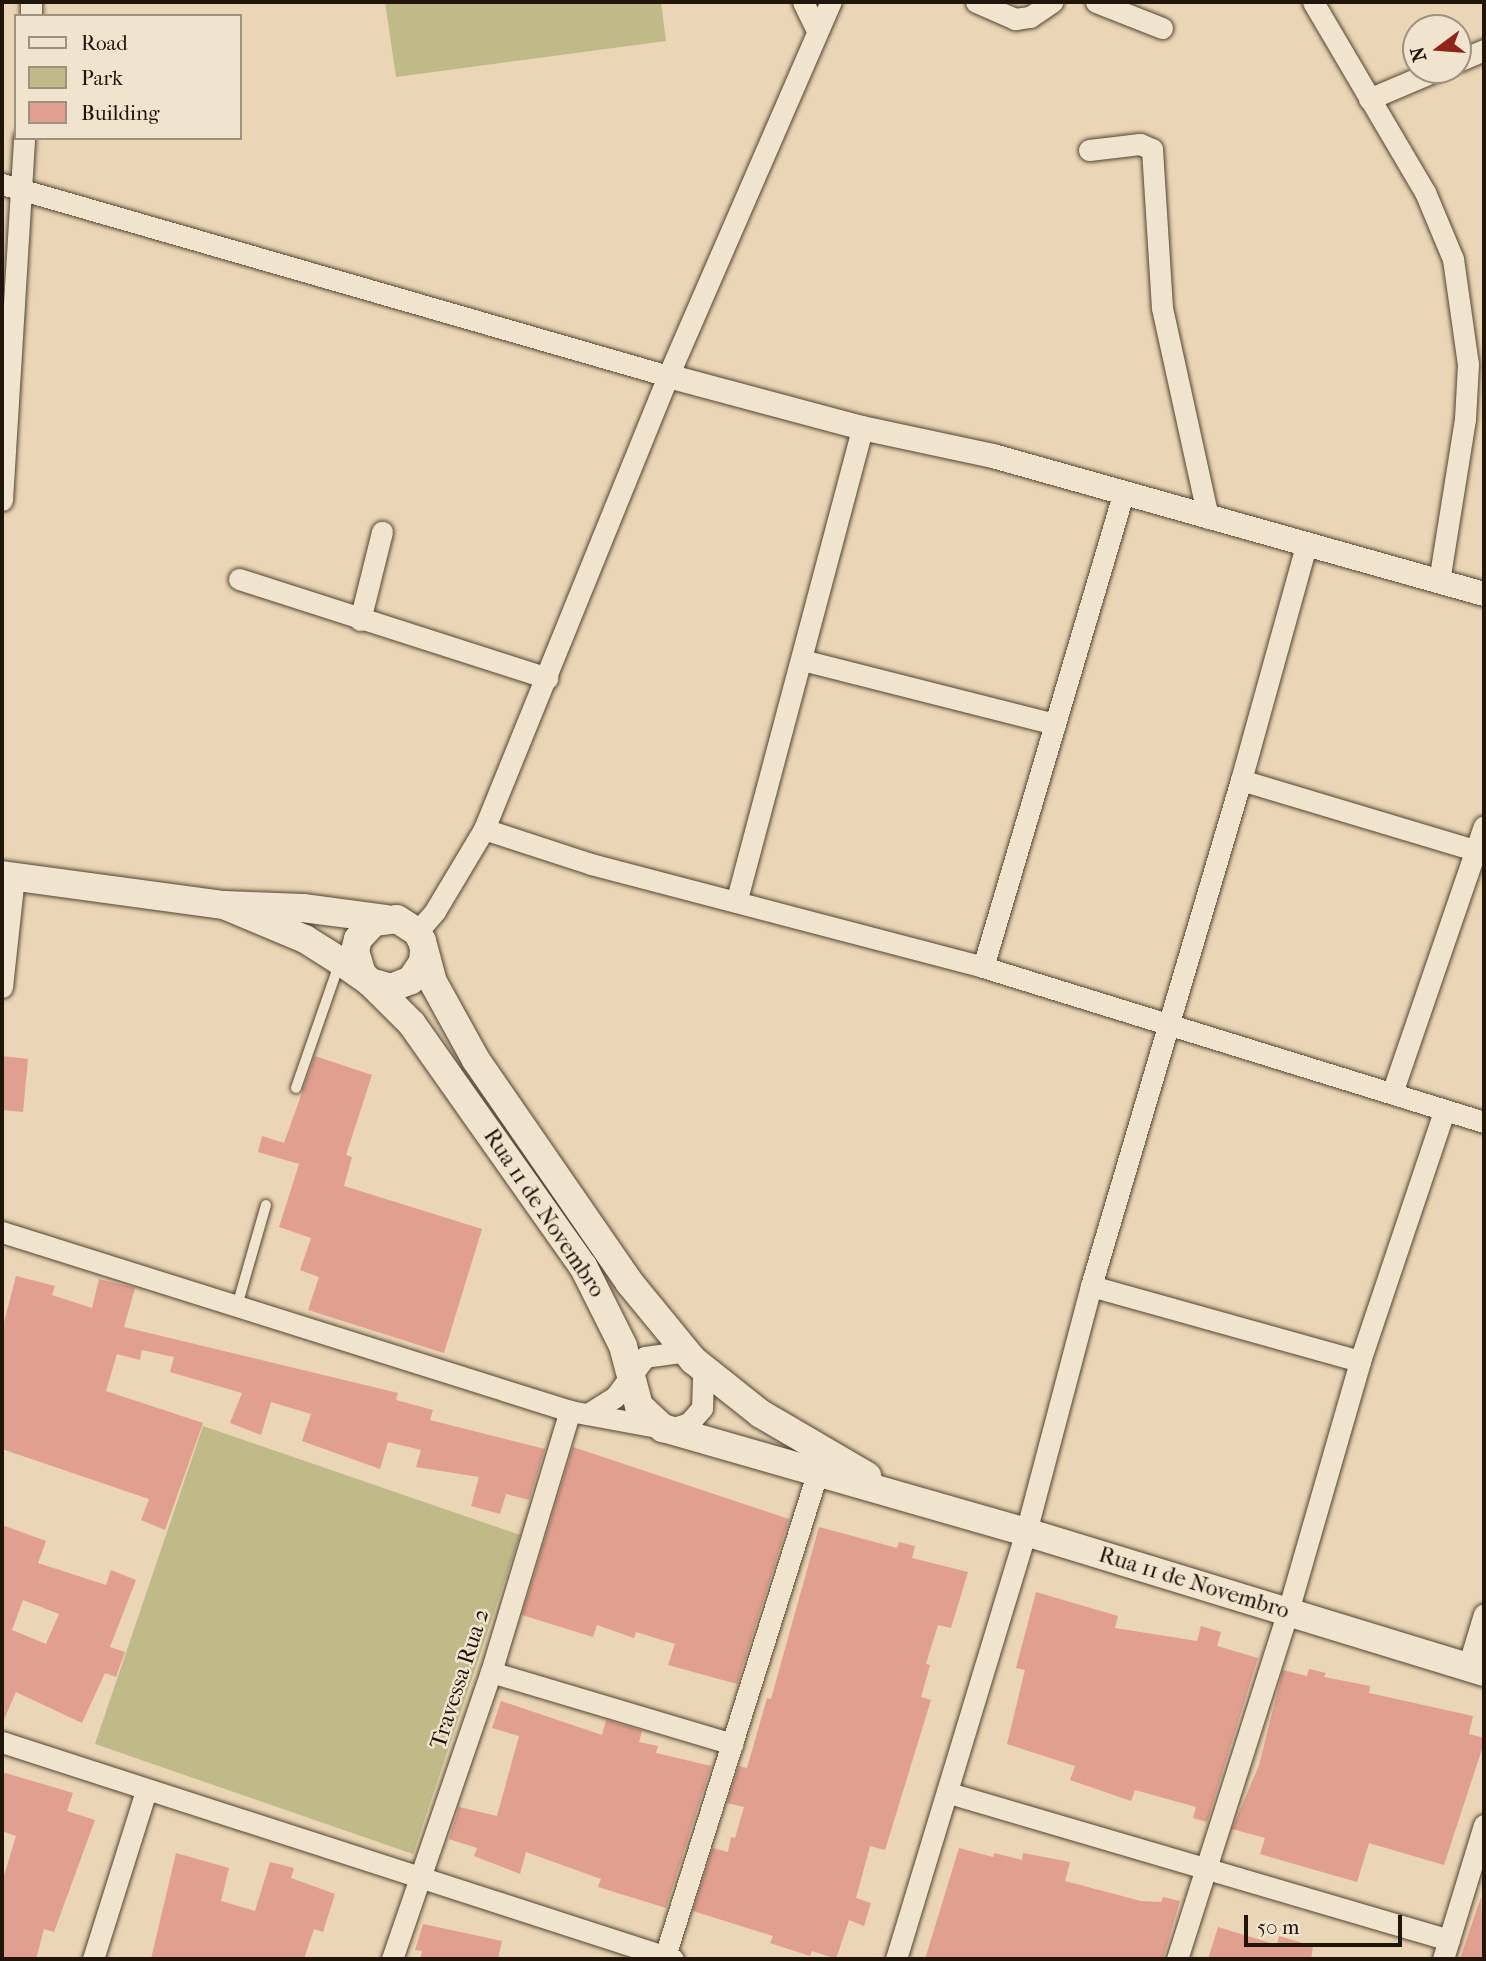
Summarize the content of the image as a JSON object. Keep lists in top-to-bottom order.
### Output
{
  "streets": {
    "main road": ["Rua 11 de Novembro"],
    "street": ["Travessa Rua 2"]
  },
  "legend": ["Road", "Park", "Building"],
  "scale_bar": "50 m",
  "north": "left"
}
